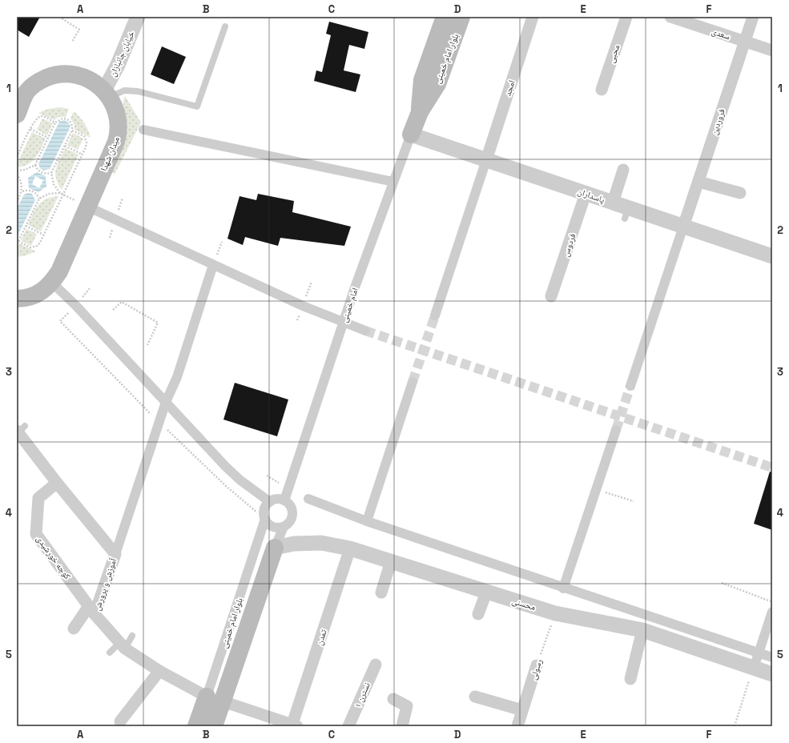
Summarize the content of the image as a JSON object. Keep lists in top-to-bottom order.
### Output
{
  "streets": {
    "main road": ["بلوار امام خمینی", "میدان شهدا", "امام خمینی"],
    "street": [
      "سعدی",
      "خیابان جانبازان",
      "محبی",
      "امجد",
      "فروردین",
      "پاسداران",
      "فردوس",
      "کوچه خورشیدی",
      "آموزش و پرورش",
      "محسنی",
      "تمدن",
      "رسولی",
      "نسترن ۱"
    ]
  },
  "crossings": [
    ["سعدی", "فروردین"],
    ["خیابان جانبازان", "میدان شهدا"],
    ["بلوار امام خمینی", "امام خمینی"],
    ["بلوار امام خمینی", "آموزش و پرورش"],
    ["بلوار امام خمینی", "محسنی"],
    ["امجد", "پاسداران"],
    ["فروردین", "پاسداران"],
    ["پاسداران", "فردوس"],
    ["پاسداران", "امام خمینی"],
    ["کوچه خورشیدی", "آموزش و پرورش"],
    ["آموزش و پرورش", "تمدن"],
    ["محسنی", "تمدن"],
    ["محسنی", "رسولی"]
  ],
  "grid": {
    "columns": [
      "A",
      "B",
      "C",
      "D",
      "E",
      "F"
    ],
    "rows": [
      "1",
      "2",
      "3",
      "4",
      "5"
    ]
  }
}
